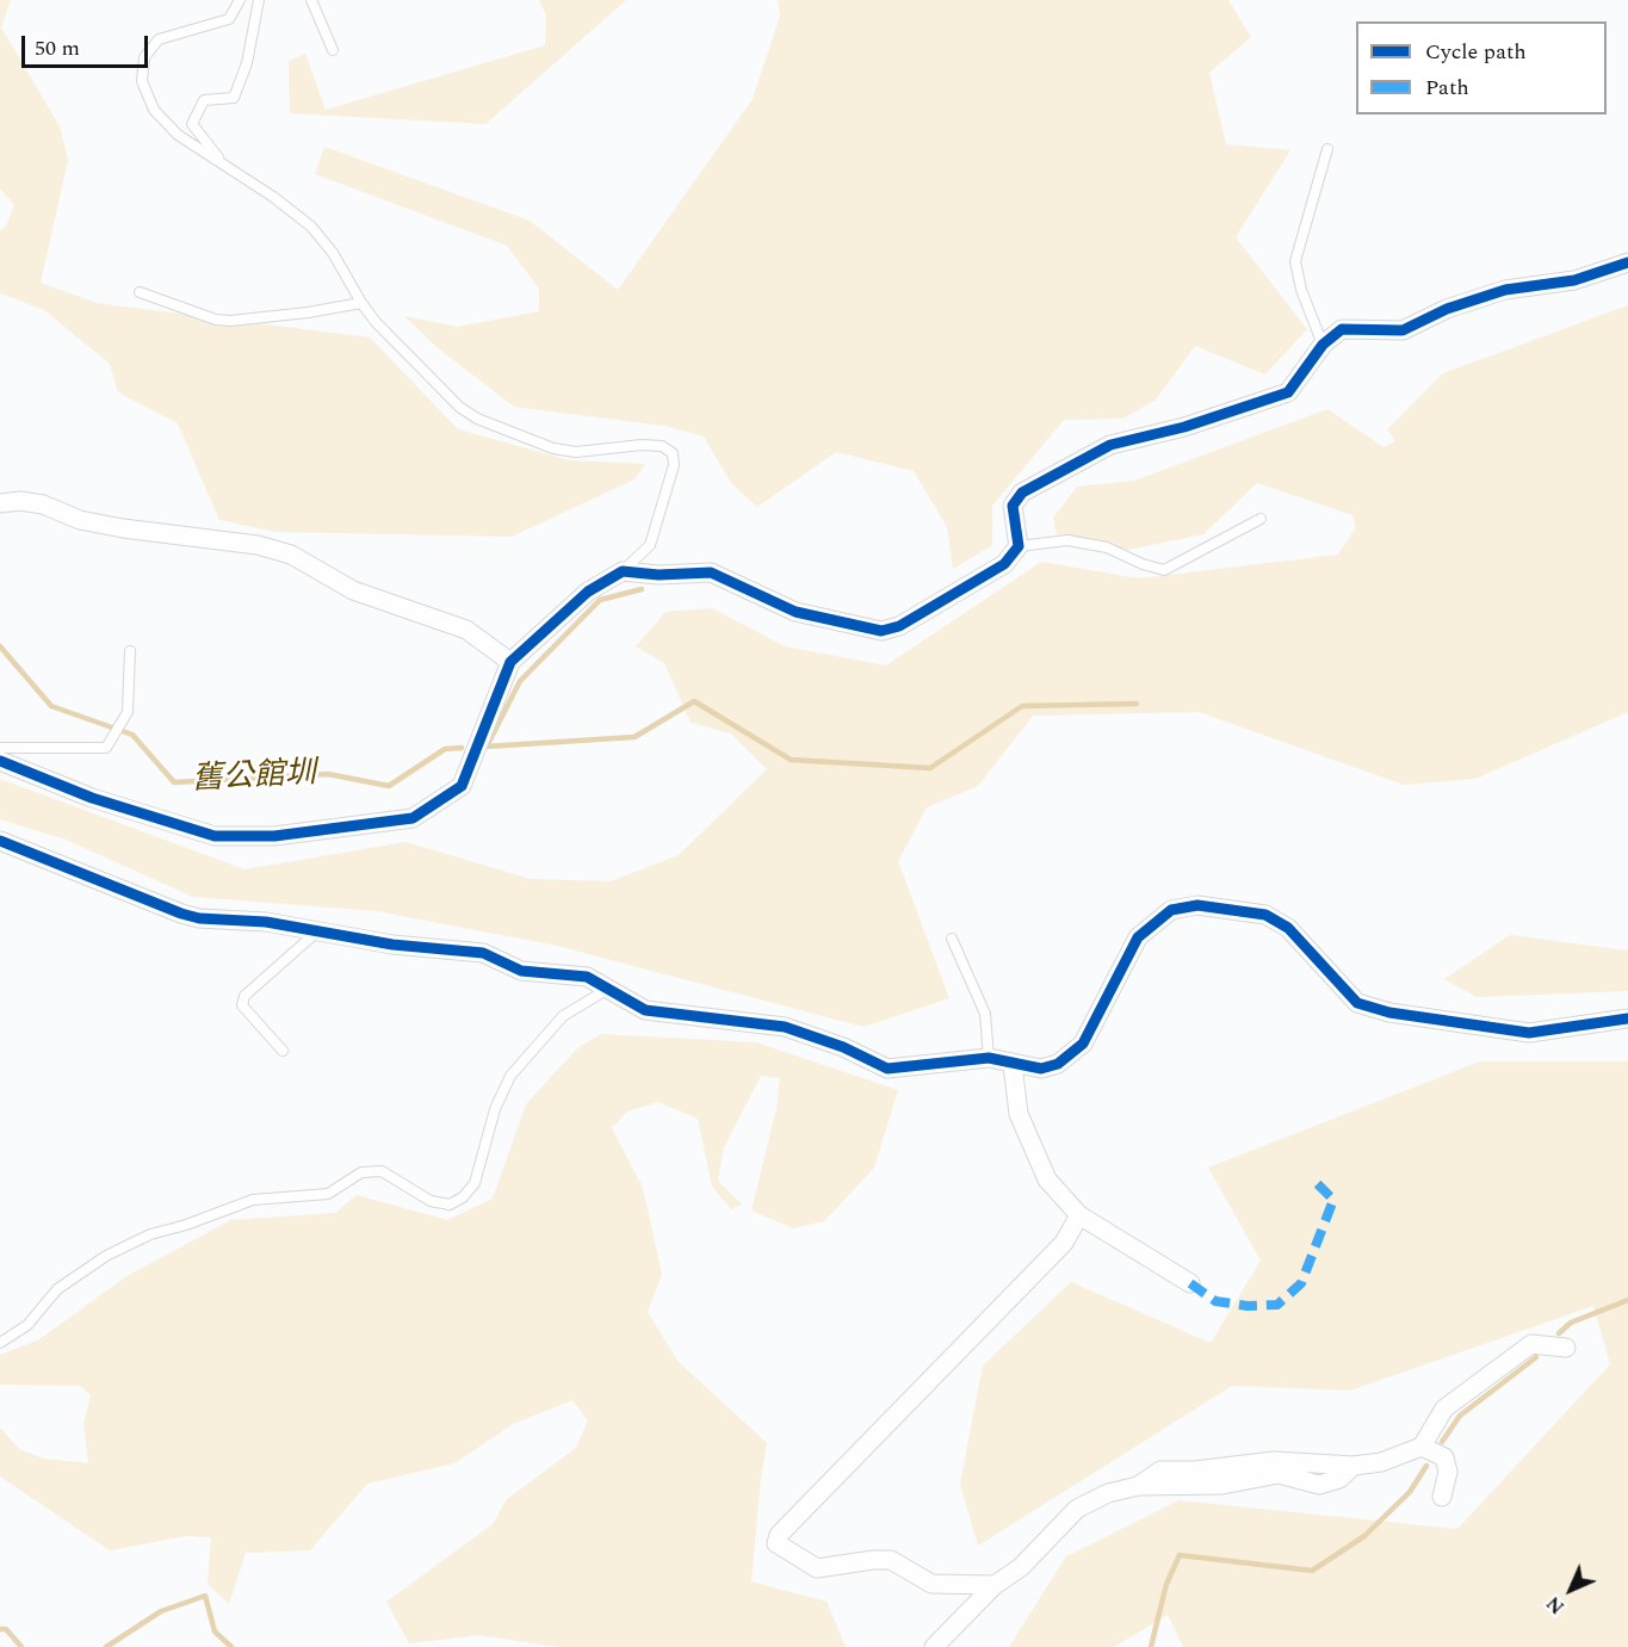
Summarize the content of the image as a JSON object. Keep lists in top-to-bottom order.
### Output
{
  "water": ["舊公館圳"],
  "legend": ["Cycle path", "Path"],
  "scale_bar": "50 m",
  "north": "bottom left"
}
